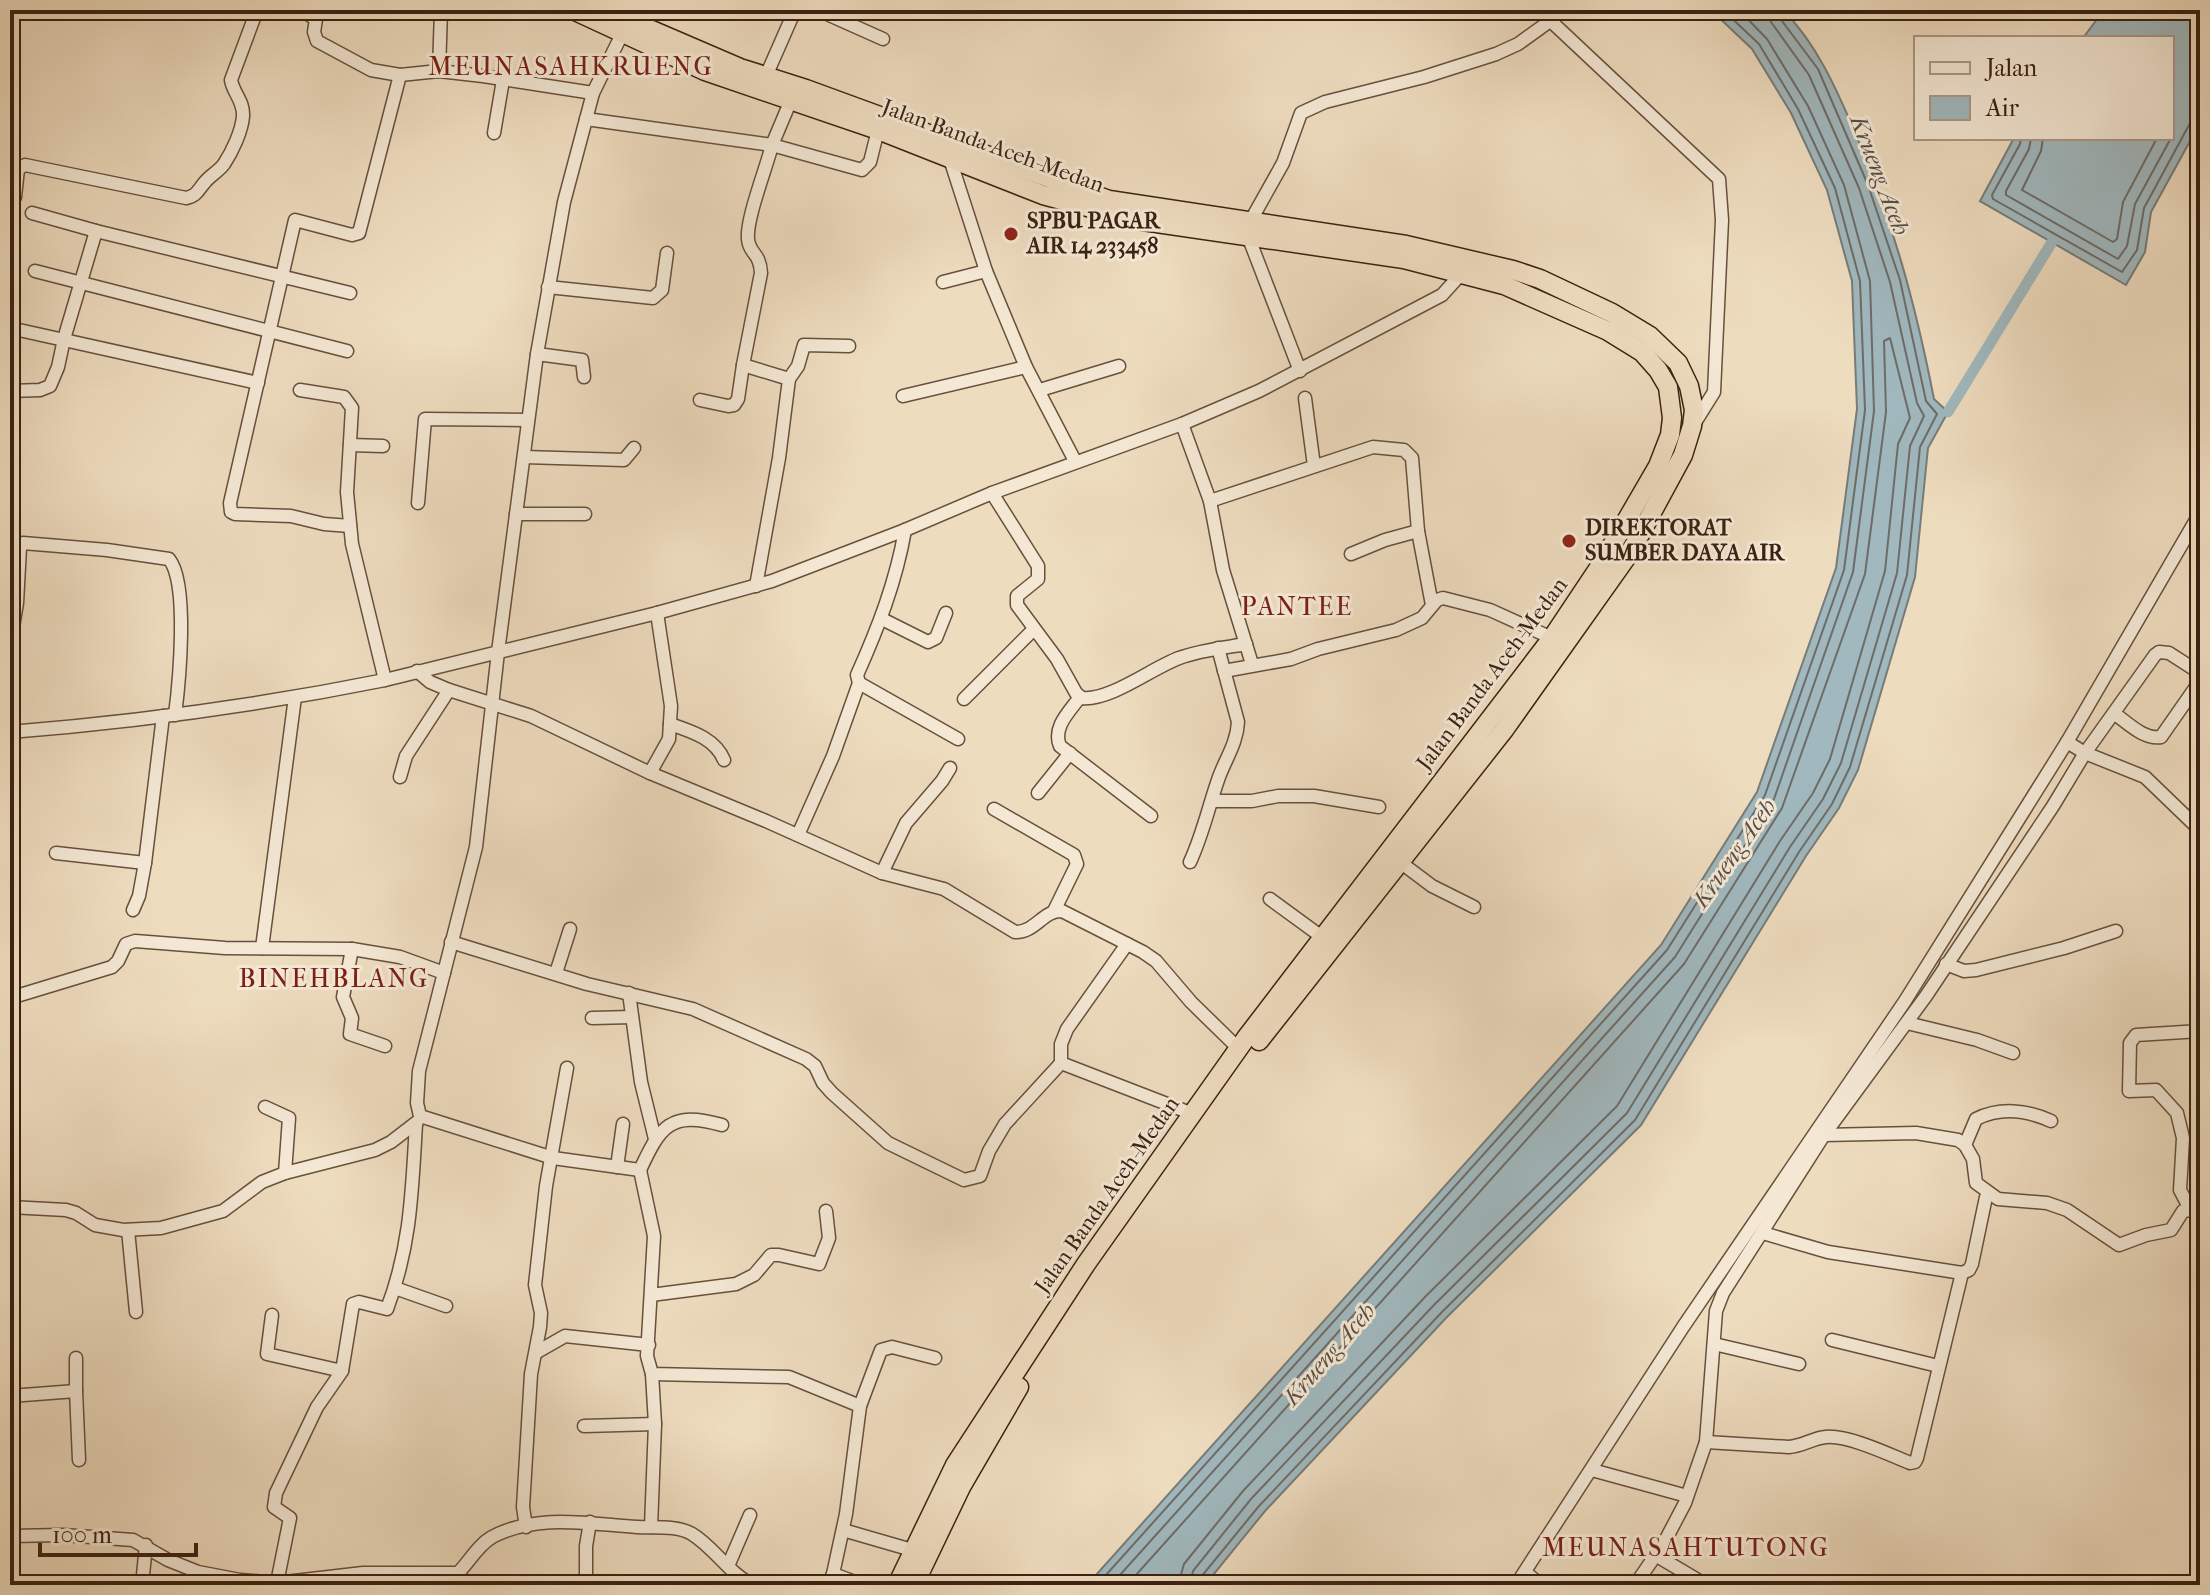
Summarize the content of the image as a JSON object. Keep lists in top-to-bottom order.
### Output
{
  "streets": {
    "highway": ["Jalan Banda Aceh-Medan"]
  },
  "districts": [
    "MEUNASAHKRUENG",
    "PANTEE",
    "BINEHBLANG",
    "MEUNASAHTUTONG"
  ],
  "water": ["Krueng Aceh"],
  "places": ["SPBU PAGAR AIR 14 233458", "DIREKTORAT SUMBER DAYA AIR"],
  "legend": ["Jalan", "Air"],
  "scale_bar": "100 m"
}
